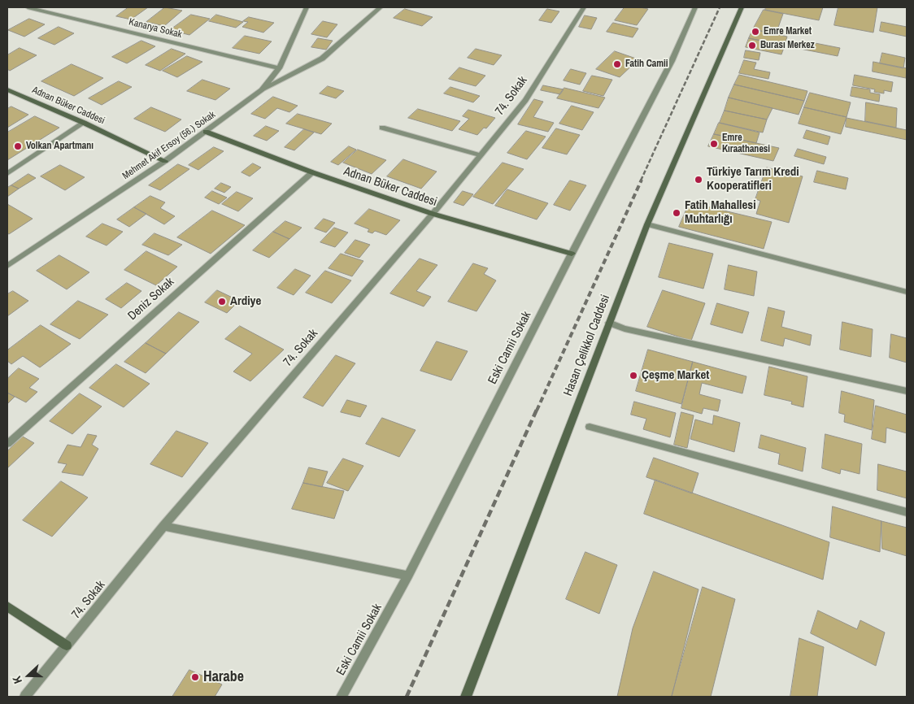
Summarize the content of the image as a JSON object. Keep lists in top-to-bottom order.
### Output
{
  "streets": {
    "main road": ["Adnan Büker Caddesi", "Hasan Çelikkol Caddesi"],
    "street": [
      "Kanarya Sokak",
      "74. Sokak",
      "Mehmet Akif Ersoy (56.) Sokak",
      "Deniz Sokak",
      "Eski Camii Sokak"
    ]
  },
  "crossings": [
    ["Kanarya Sokak", "Mehmet Akif Ersoy (56.) Sokak"],
    ["74. Sokak", "Adnan Büker Caddesi"],
    ["Adnan Büker Caddesi", "Mehmet Akif Ersoy (56.) Sokak"],
    ["Adnan Büker Caddesi", "Deniz Sokak"],
    ["Adnan Büker Caddesi", "Eski Camii Sokak"]
  ],
  "places": [
    "Emre Market",
    "Burası Merkez",
    "Fatih Camii",
    "Emre Kıraathanesi",
    "Volkan Apartmanı",
    "Türkiye Tarım Kredi Kooperatifleri",
    "Fatih Mahallesi Muhtarlığı",
    "Ardiye",
    "Çeşme Market",
    "Harabe"
  ],
  "north": "left"
}
